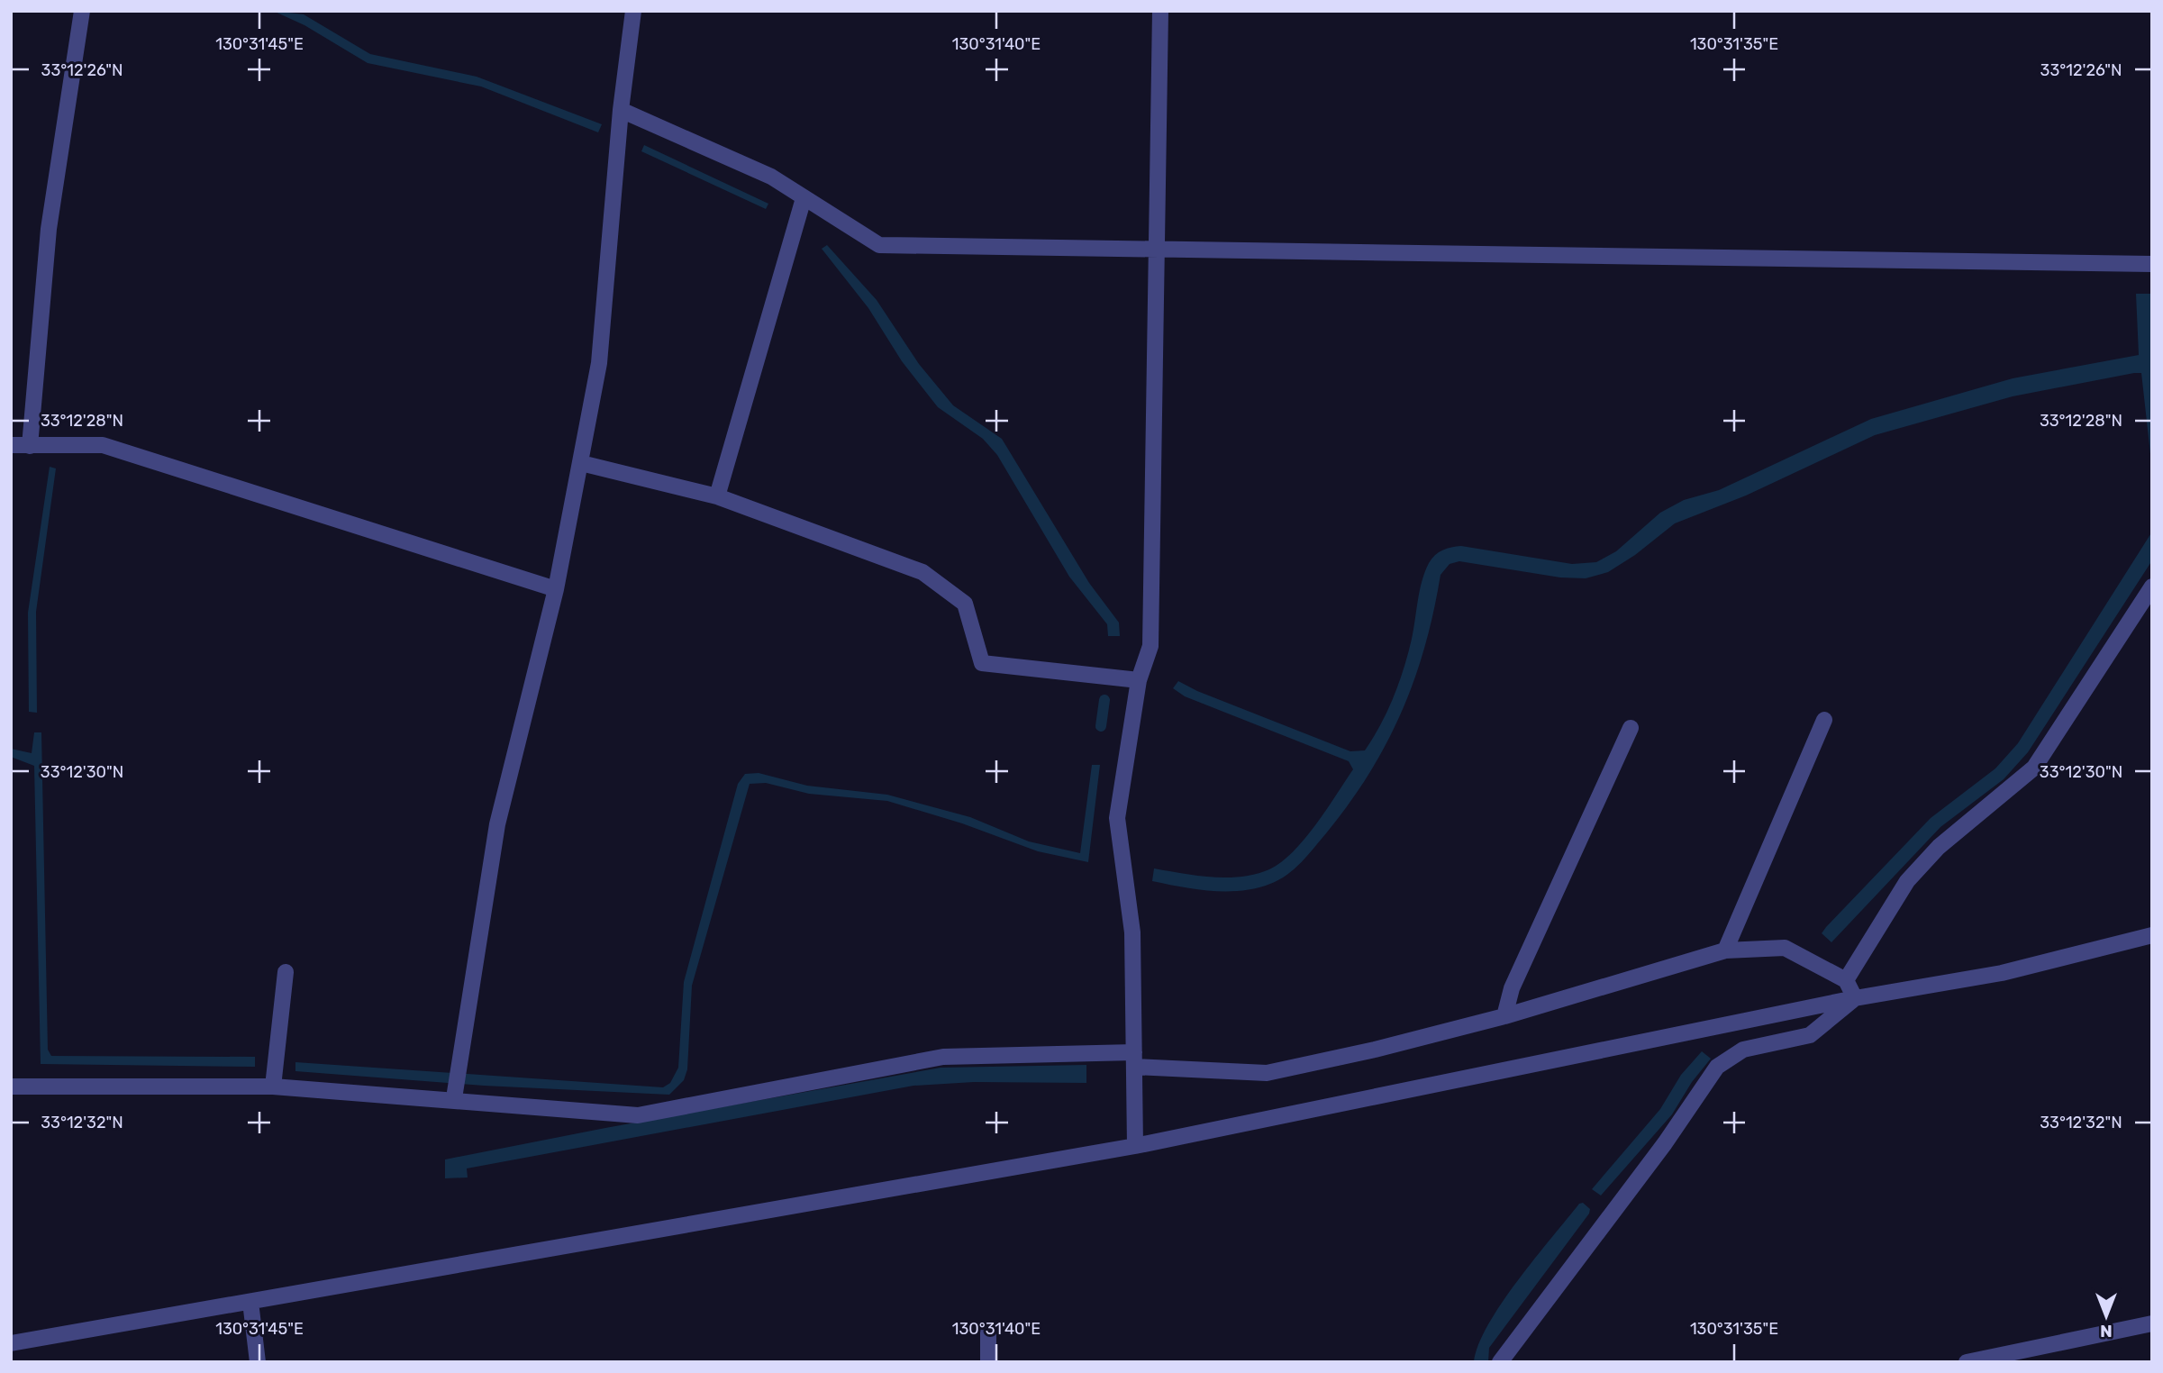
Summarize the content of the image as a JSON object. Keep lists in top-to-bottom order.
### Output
{
  "north": "bottom",
  "coordinates": [
    "130°31'45\"E",
    "130°31'40\"E",
    "130°31'35\"E",
    "33°12'26\"N",
    "33°12'28\"N",
    "33°12'30\"N",
    "33°12'32\"N"
  ]
}
